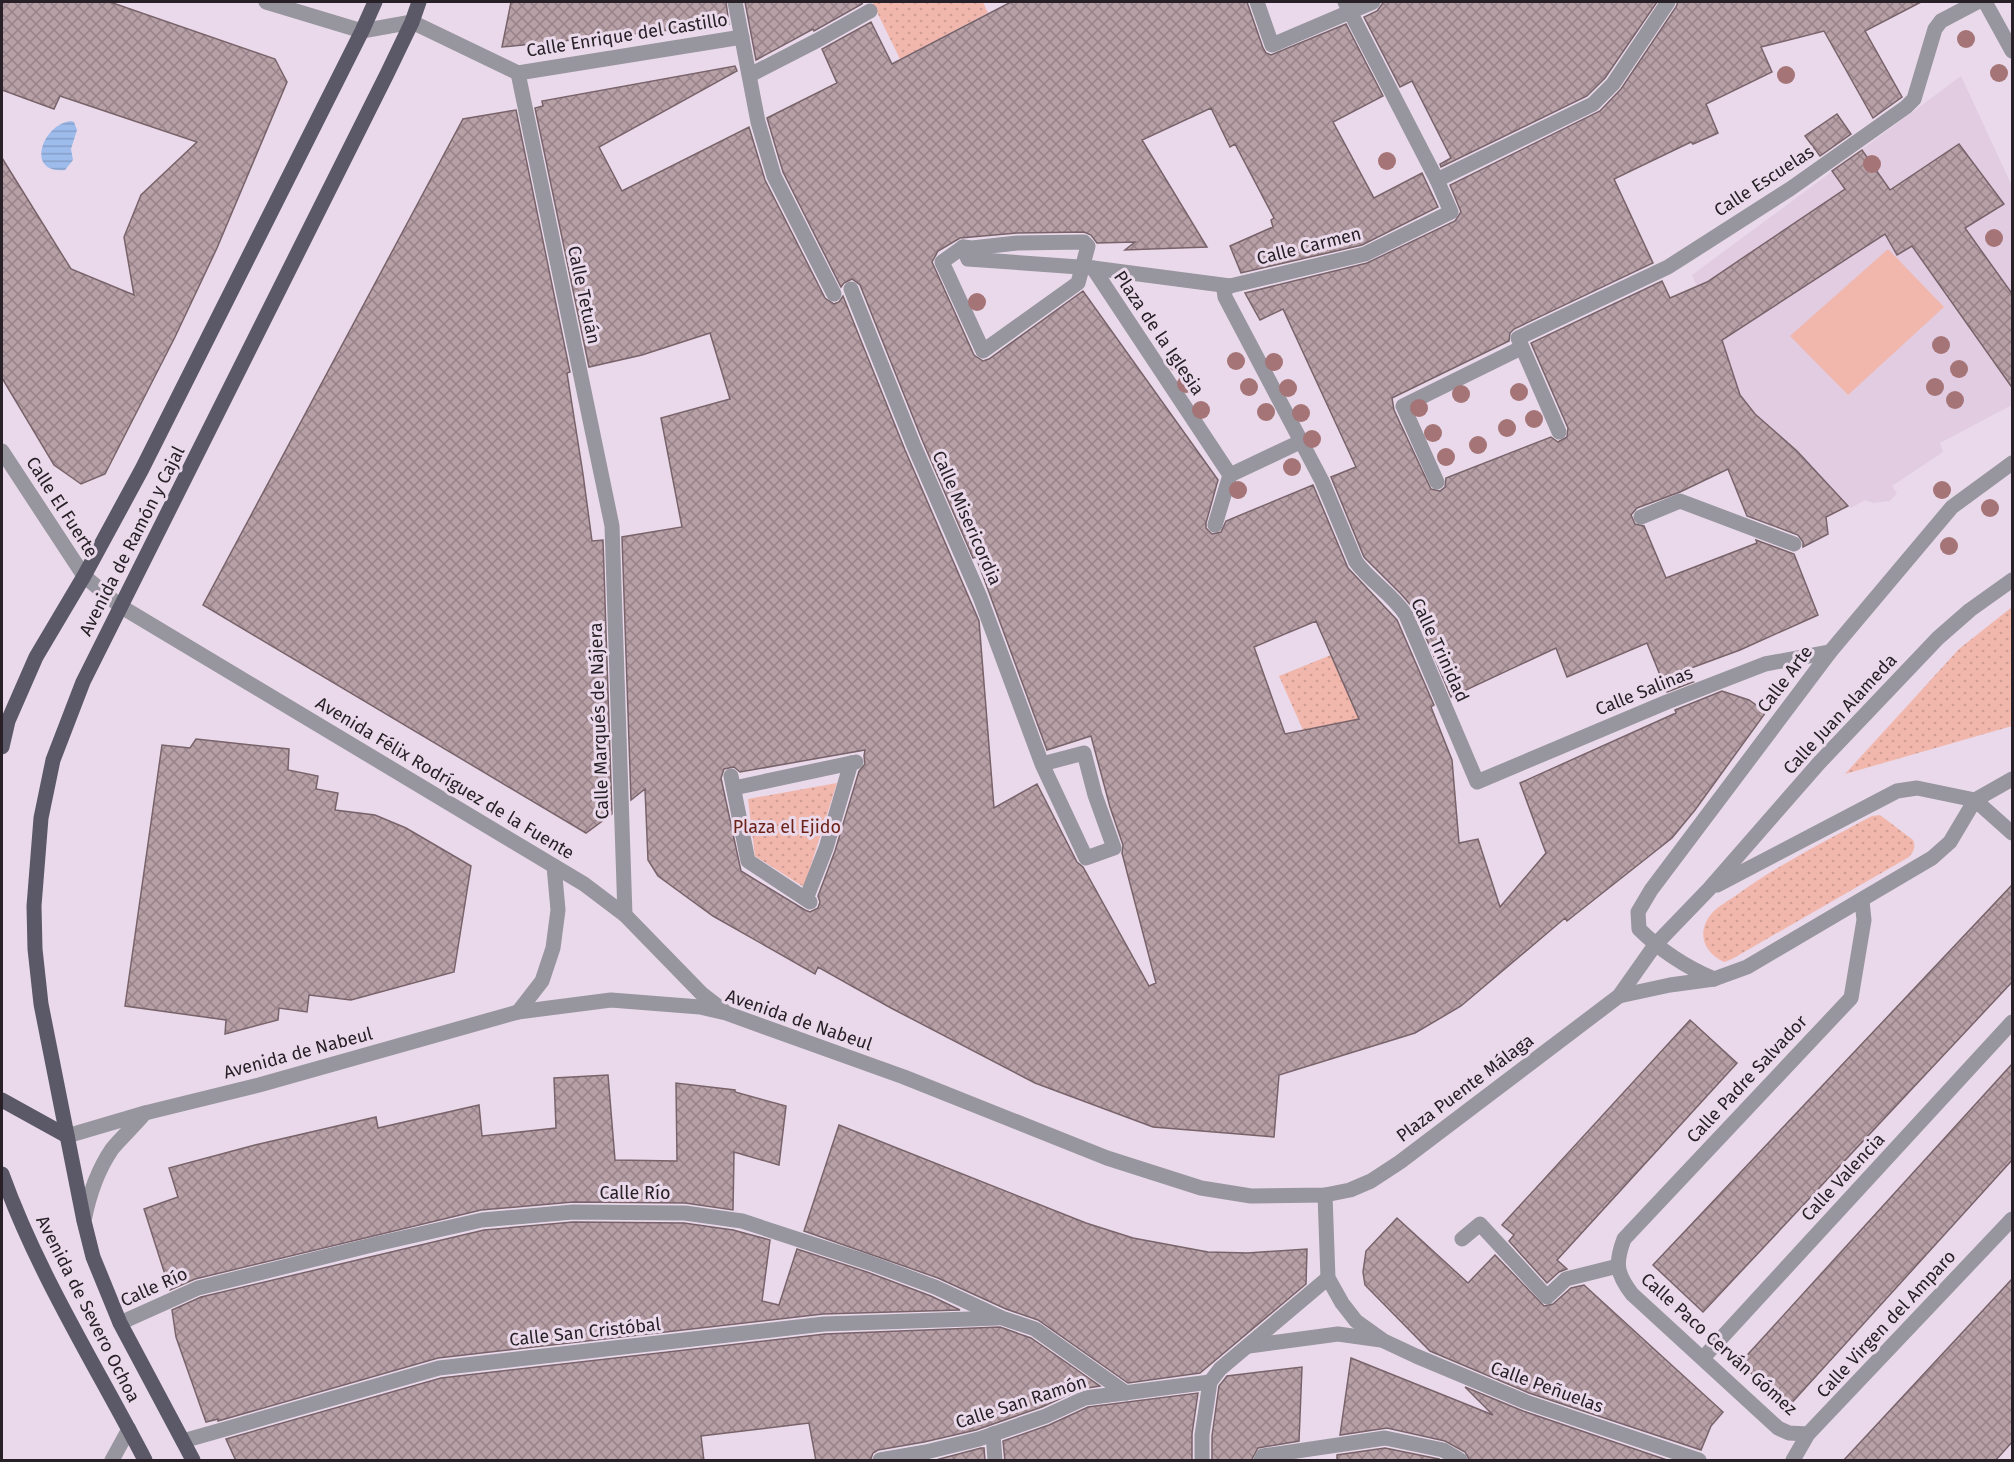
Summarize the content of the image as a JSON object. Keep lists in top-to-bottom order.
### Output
{
  "streets": {
    "main road": ["Avenida de Ramón y Cajal", "Avenida de Severo Ochoa"],
    "street": [
      "Calle Enrique del Castillo",
      "Calle Escuelas",
      "Calle Carmen",
      "Calle Tetuán",
      "Plaza de la Iglesia",
      "Calle El Fuerte",
      "Calle Misericordia",
      "Calle Trinidad",
      "Calle Arte",
      "Calle Salinas",
      "Calle Juan Alameda",
      "Calle Marqués de Nájera",
      "Avenida Félix Rodríguez de la Fuente",
      "Avenida de Nabeul",
      "Calle Padre Salvador",
      "Plaza Puente Málaga",
      "Calle Valencia",
      "Calle Río",
      "Calle Virgen del Amparo",
      "Calle San Cristóbal",
      "Calle Paco Cerván Gómez",
      "Calle Peñuelas",
      "Calle San Ramón"
    ]
  },
  "crossings": [
    ["Calle Enrique del Castillo", "Calle Tetuán"],
    ["Calle Enrique del Castillo", "Avenida de Ramón y Cajal"],
    ["Calle Carmen", "Plaza de la Iglesia"],
    ["Calle Tetuán", "Calle Marqués de Nájera"],
    ["Calle El Fuerte", "Avenida de Ramón y Cajal"],
    ["Calle El Fuerte", "Avenida Félix Rodríguez de la Fuente"],
    ["Avenida de Ramón y Cajal", "Avenida Félix Rodríguez de la Fuente"],
    ["Avenida de Ramón y Cajal", "Avenida de Nabeul"],
    ["Avenida de Ramón y Cajal", "Avenida de Severo Ochoa"],
    ["Calle Trinidad", "Calle Salinas"],
    ["Calle Arte", "Calle Salinas"],
    ["Calle Arte", "Calle Juan Alameda"],
    ["Calle Juan Alameda", "Plaza Puente Málaga"],
    ["Calle Marqués de Nájera", "Avenida Félix Rodríguez de la Fuente"],
    ["Avenida Félix Rodríguez de la Fuente", "Avenida de Nabeul"],
    ["Avenida de Nabeul", "Plaza Puente Málaga"],
    ["Avenida de Nabeul", "Avenida de Severo Ochoa"],
    ["Calle Padre Salvador", "Calle Paco Cerván Gómez"],
    ["Calle Valencia", "Calle Paco Cerván Gómez"],
    ["Calle Río", "Avenida de Severo Ochoa"],
    ["Calle Río", "Calle San Cristóbal"],
    ["Calle Río", "Calle San Ramón"],
    ["Avenida de Severo Ochoa", "Calle San Cristóbal"],
    ["Calle Virgen del Amparo", "Calle Paco Cerván Gómez"]
  ],
  "parks": ["Plaza el Ejido"]
}
